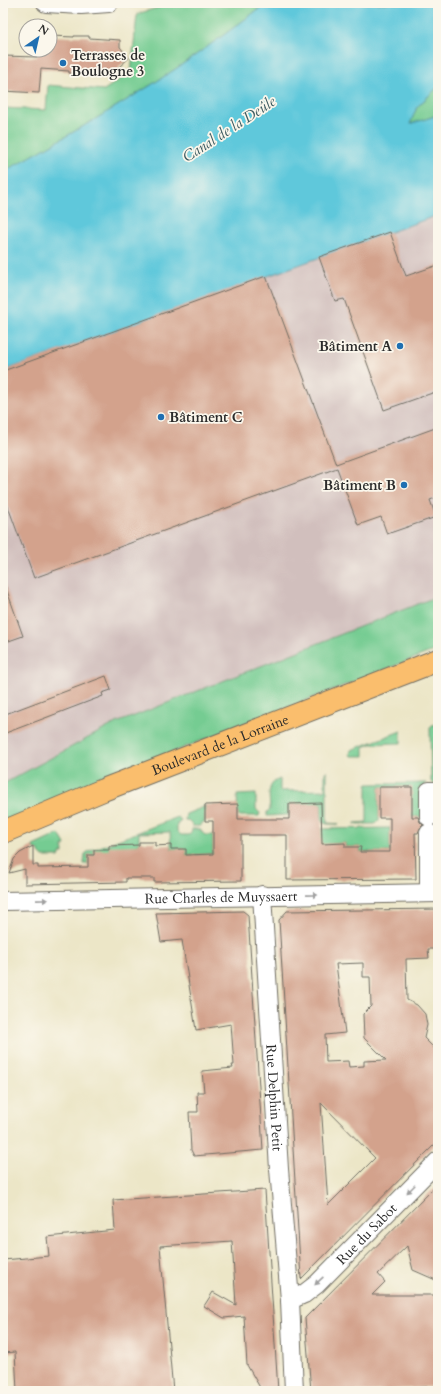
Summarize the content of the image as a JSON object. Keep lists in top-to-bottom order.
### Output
{
  "streets": {
    "main road": ["Boulevard de la Lorraine"],
    "street": ["Rue Charles de Muyssaert", "Rue Delphin Petit", "Rue du Sabot"]
  },
  "crossings": [
    ["Rue Charles de Muyssaert", "Rue Delphin Petit"],
    ["Rue Delphin Petit", "Rue du Sabot"]
  ],
  "one_way": ["Rue Charles de Muyssaert", "Rue du Sabot"],
  "water": ["Canal de la Deûle"],
  "places": [
    "Terrasses de Boulogne 3",
    "Bâtiment A",
    "Bâtiment C",
    "Bâtiment B"
  ],
  "north": "top right"
}
